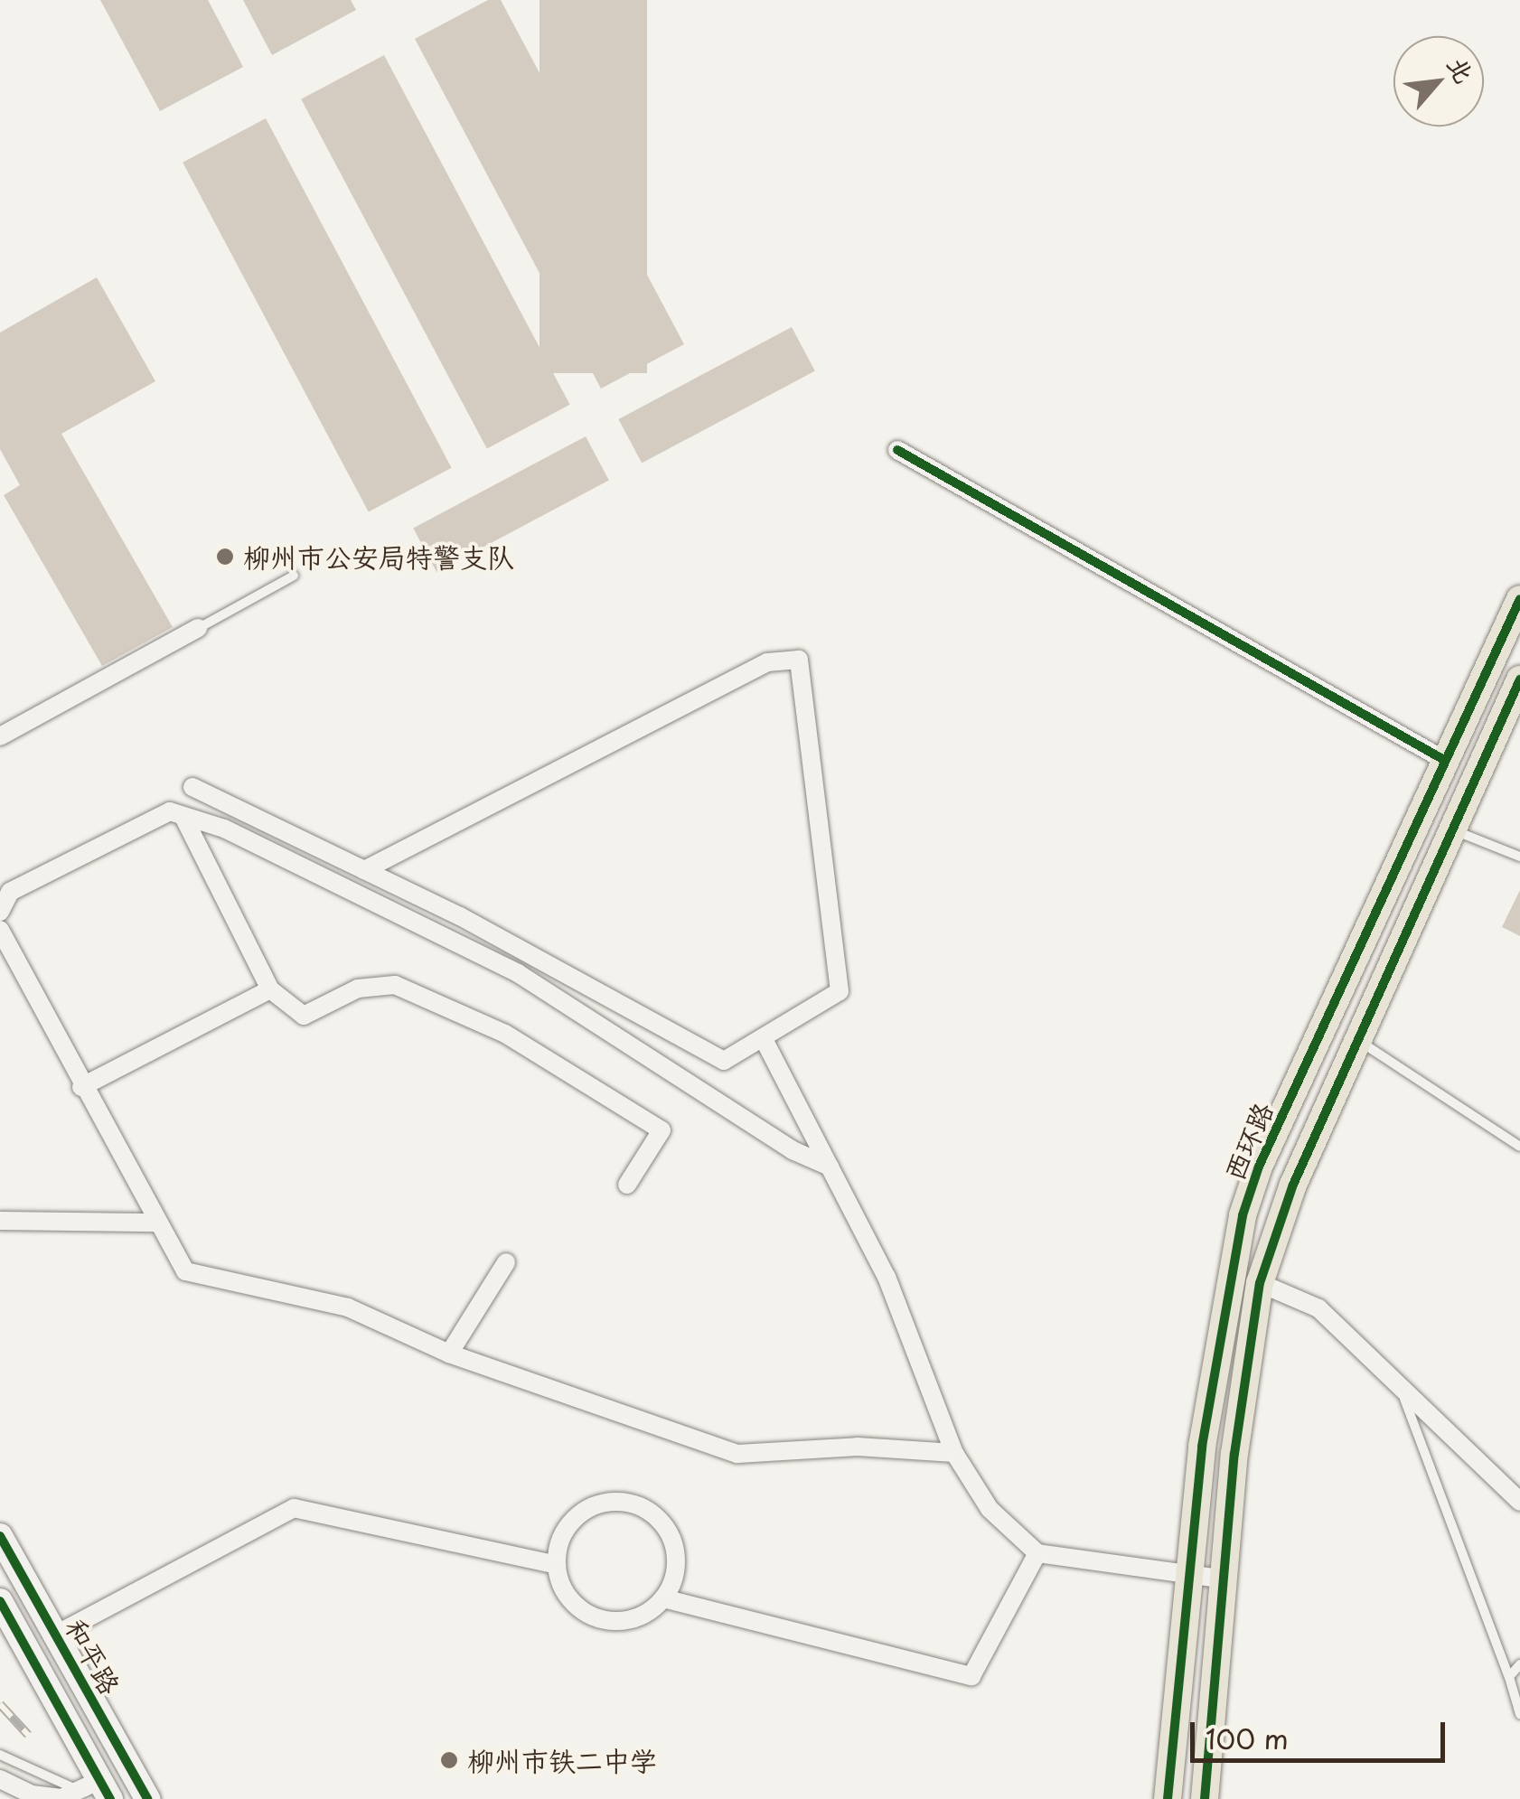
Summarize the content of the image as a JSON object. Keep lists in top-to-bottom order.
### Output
{
  "streets": {
    "main road": ["西环路", "和平路"]
  },
  "places": ["柳州市公安局特警支队", "柳州市铁二中学"],
  "scale_bar": "100 m",
  "north": "top right"
}
